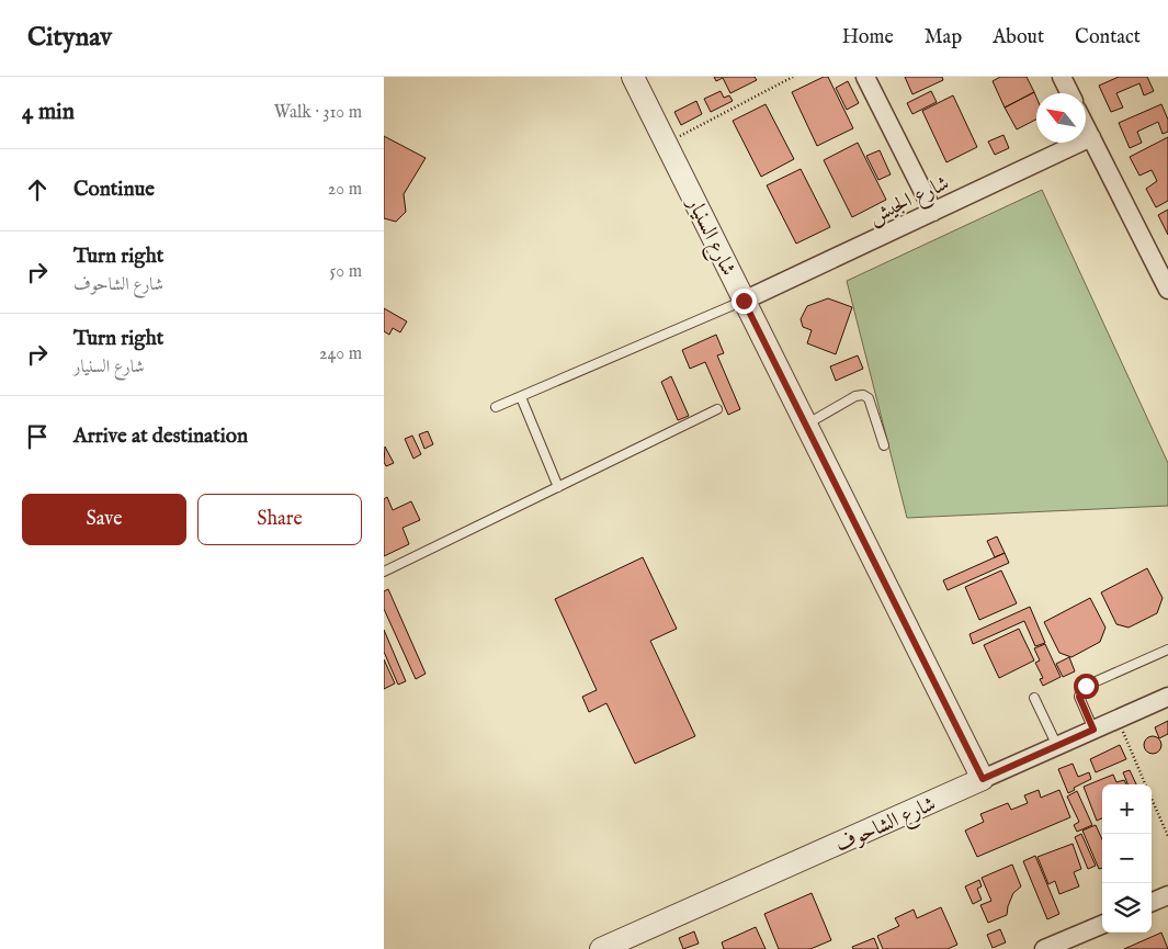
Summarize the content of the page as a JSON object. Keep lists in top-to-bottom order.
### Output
{
  "streets": {
    "street": ["شارع الجيش", "شارع السنيار", "شارع الشاحوف"]
  },
  "crossings": [
    ["شارع الجيش", "شارع السنيار"],
    ["شارع السنيار", "شارع الشاحوف"]
  ],
  "north": "top left",
  "page": {
    "header": "Citynav",
    "nav": [
      "Home",
      "Map",
      "About",
      "Contact"
    ],
    "heading": ["4 min", "Walk · 310 m"],
    "list": [
      ["Continue", "20 m"],
      ["Turn right", "شارع الشاحوف", "50 m"],
      ["Turn right", "شارع السنيار", "240 m"],
      "Arrive at destination"
    ],
    "buttons": ["Save", "Share"],
    "map_buttons": ["+", "−"]
  }
}
